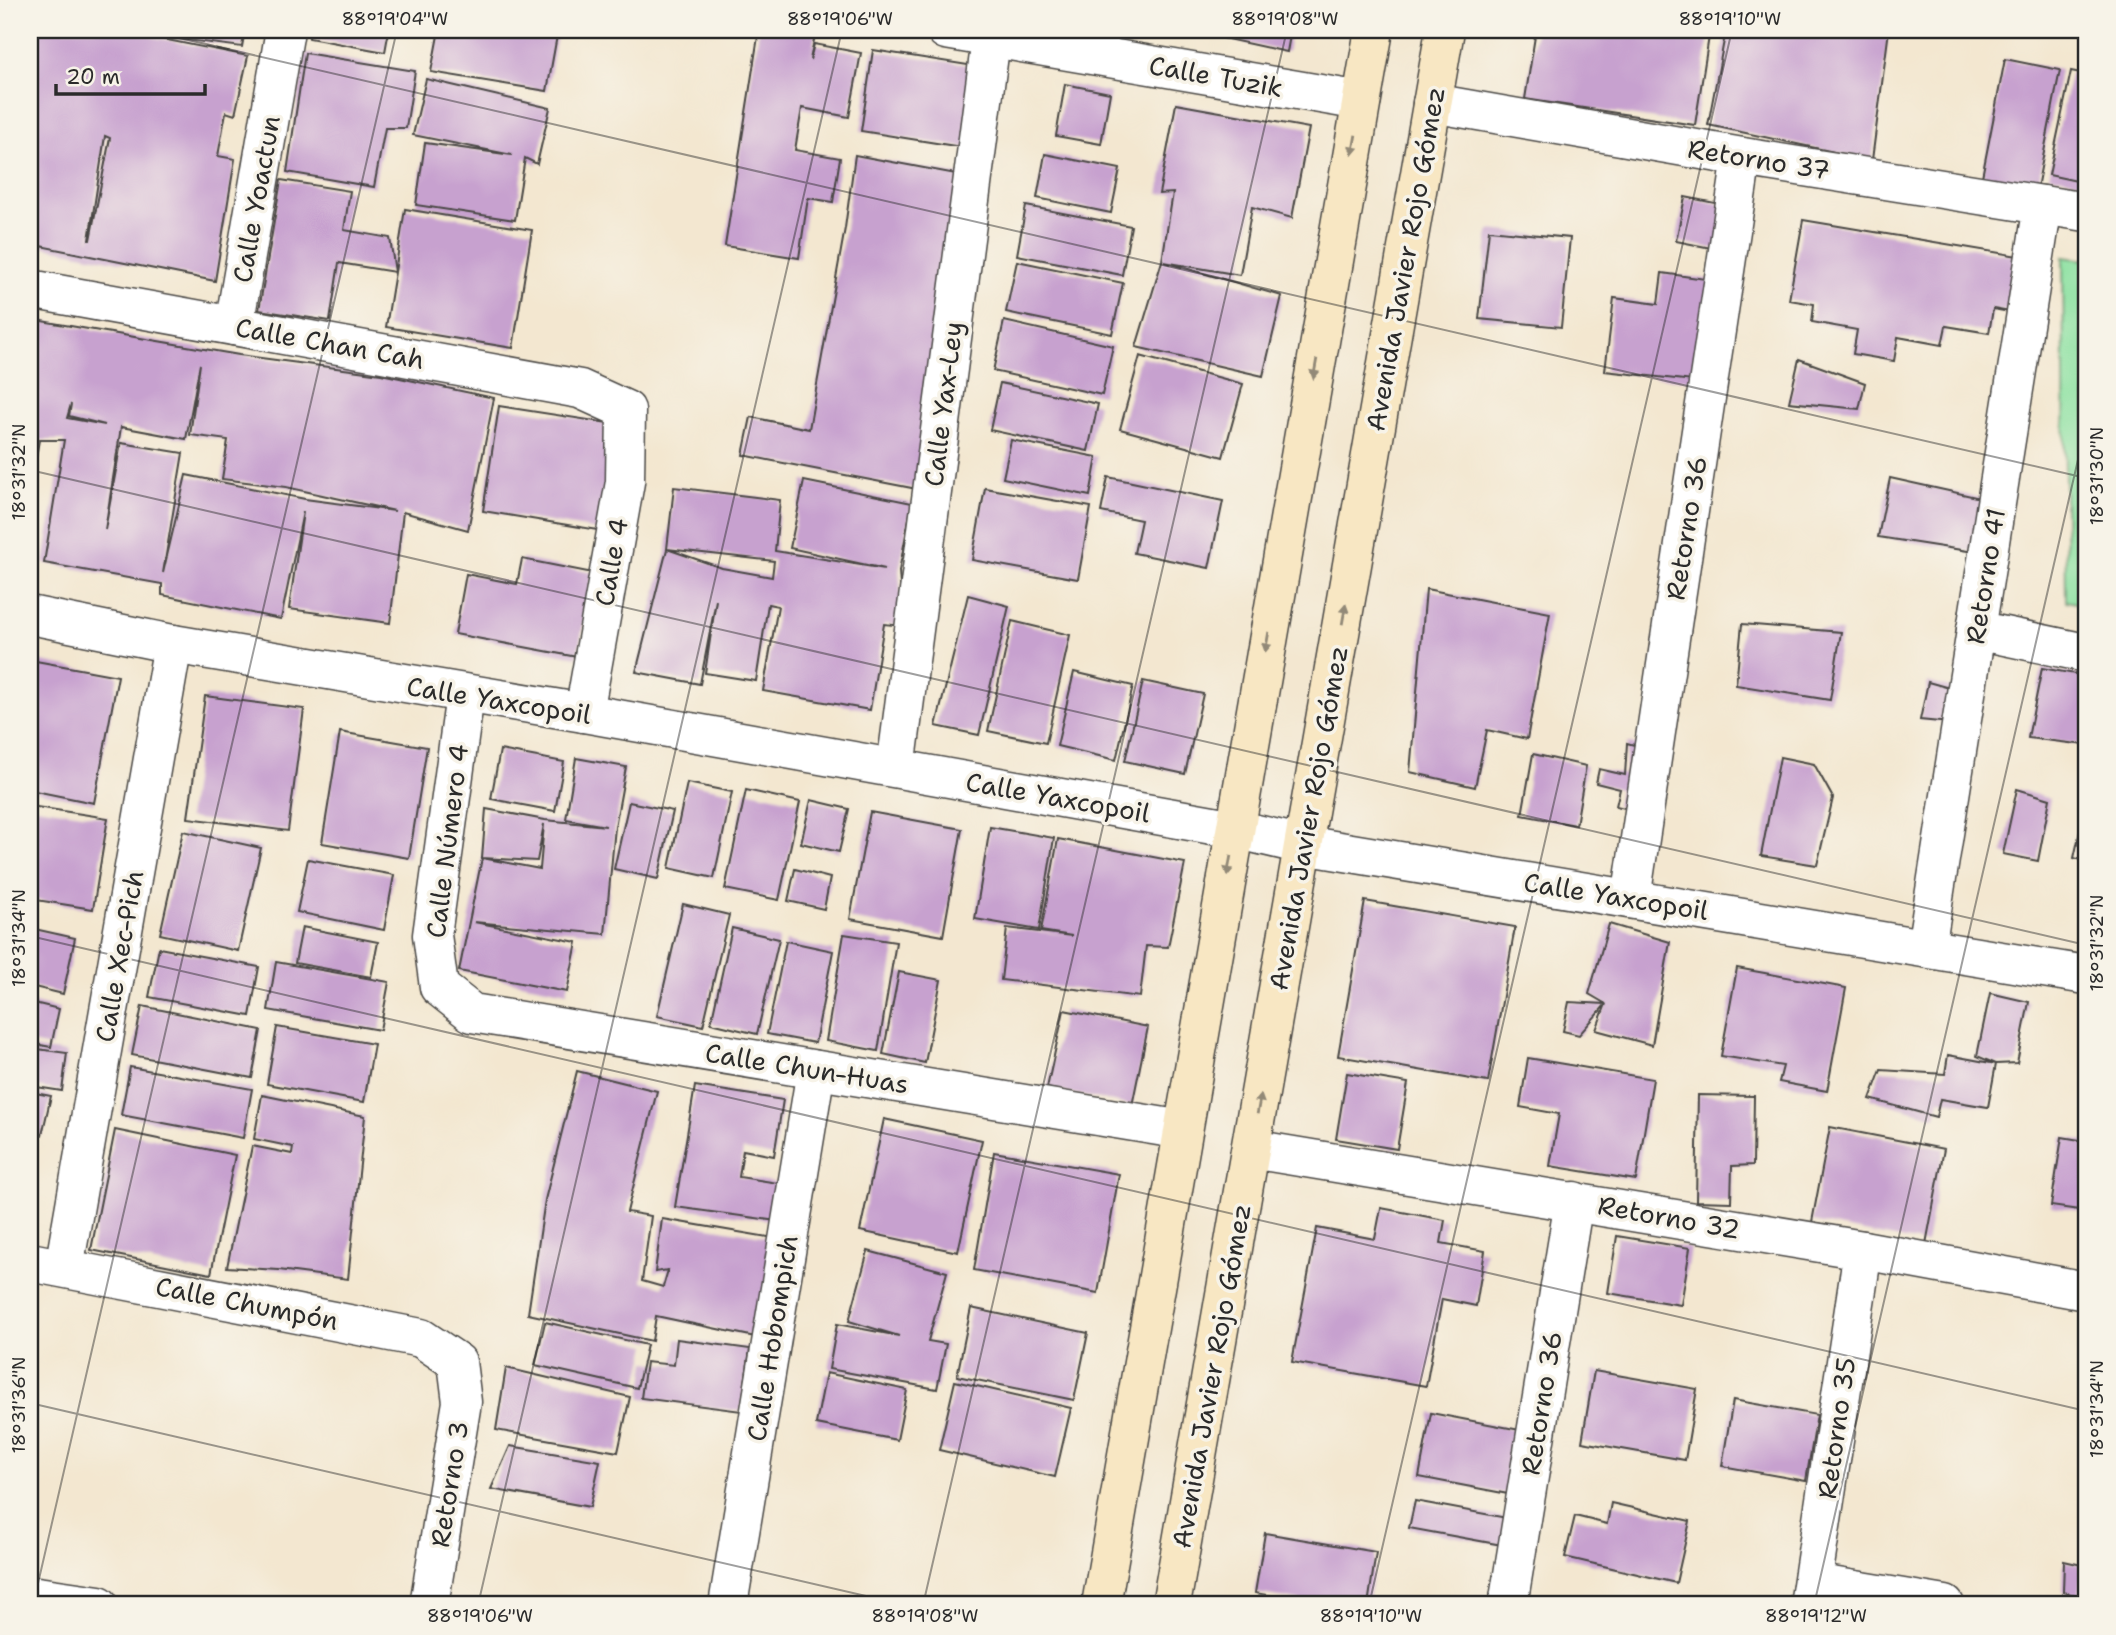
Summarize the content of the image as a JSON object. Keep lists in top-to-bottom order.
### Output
{
  "streets": {
    "main road": ["Avenida Javier Rojo Gómez"],
    "street": [
      "Calle Tuzik",
      "Retorno 37",
      "Calle Yoactun",
      "Calle Chan Cah",
      "Calle Yax-Ley",
      "Retorno 36",
      "Calle 4",
      "Retorno 41",
      "Calle Yaxcopoil",
      "Calle Número 4",
      "Calle Xec-Pich",
      "Calle Chun-Huas",
      "Retorno 32",
      "Calle Chumpón",
      "Calle Hobompich",
      "Retorno 35",
      "Retorno 3"
    ]
  },
  "crossings": [
    ["Calle Tuzik", "Calle Yax-Ley"],
    ["Retorno 37", "Avenida Javier Rojo Gómez"],
    ["Retorno 37", "Retorno 36"],
    ["Retorno 37", "Retorno 41"],
    ["Calle Yoactun", "Calle Chan Cah"],
    ["Avenida Javier Rojo Gómez", "Calle Yaxcopoil"],
    ["Avenida Javier Rojo Gómez", "Retorno 32"],
    ["Calle Chan Cah", "Calle 4"],
    ["Calle Yax-Ley", "Calle Yaxcopoil"],
    ["Retorno 36", "Calle Yaxcopoil"],
    ["Retorno 36", "Retorno 32"],
    ["Calle 4", "Calle Yaxcopoil"],
    ["Retorno 41", "Calle Yaxcopoil"],
    ["Calle Yaxcopoil", "Calle Número 4"],
    ["Calle Yaxcopoil", "Calle Xec-Pich"],
    ["Calle Número 4", "Calle Chun-Huas"],
    ["Calle Xec-Pich", "Calle Chumpón"],
    ["Calle Chun-Huas", "Calle Hobompich"],
    ["Retorno 32", "Retorno 35"],
    ["Calle Chumpón", "Retorno 3"]
  ],
  "scale_bar": "20 m",
  "coordinates": [
    "88°19'04\"W",
    "88°19'06\"W",
    "88°19'08\"W",
    "88°19'10\"W",
    "18°31'32\"N",
    "18°31'30\"N",
    "18°31'34\"N",
    "18°31'36\"N",
    "88°19'12\"W"
  ]
}
